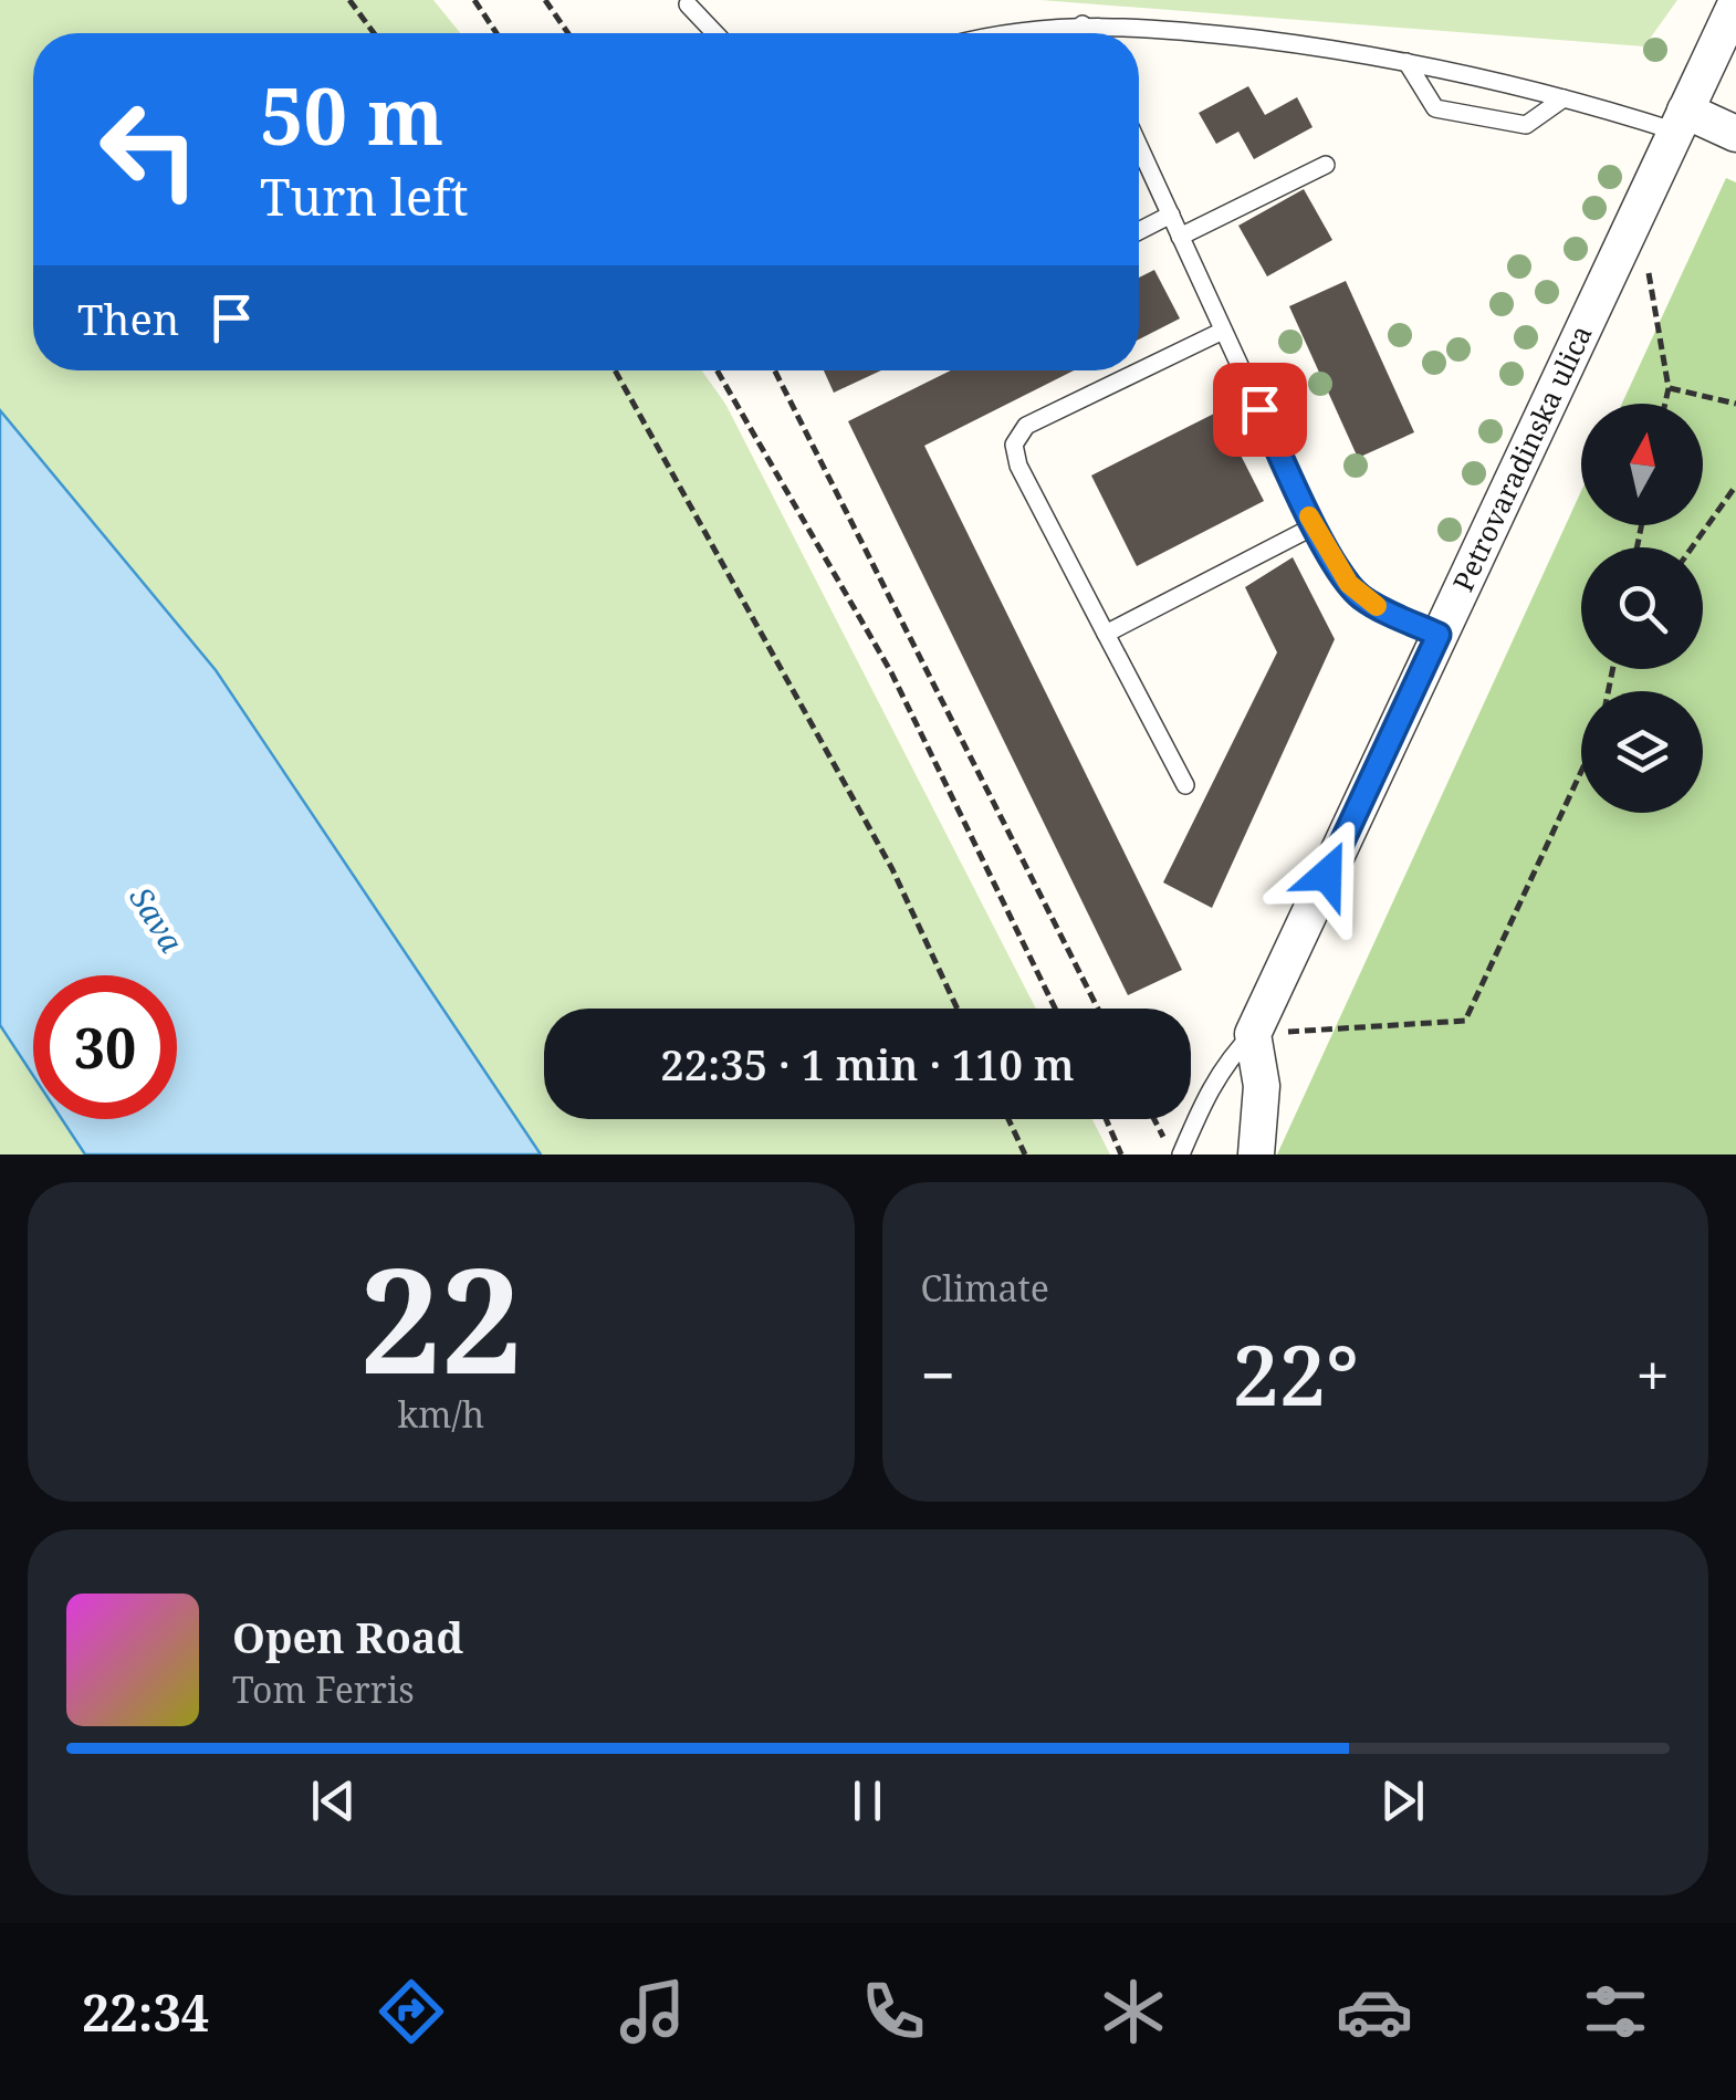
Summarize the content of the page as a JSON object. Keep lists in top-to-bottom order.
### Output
{
  "streets": {
    "street": ["Petrovaradinska ulica"]
  },
  "water": ["Sava"],
  "north": "top",
  "page": {
    "turn": ["50 m", "Turn left"],
    "then": "Then",
    "limit": "30",
    "trip": "22:35 · 1 min · 110 m",
    "tile": [
      ["22", "km/h"],
      "Climate"
    ],
    "heat": ["−", "22°", "+"],
    "song": ["Open Road", "Tom Ferris"],
    "tabs": "22:34"
  }
}
